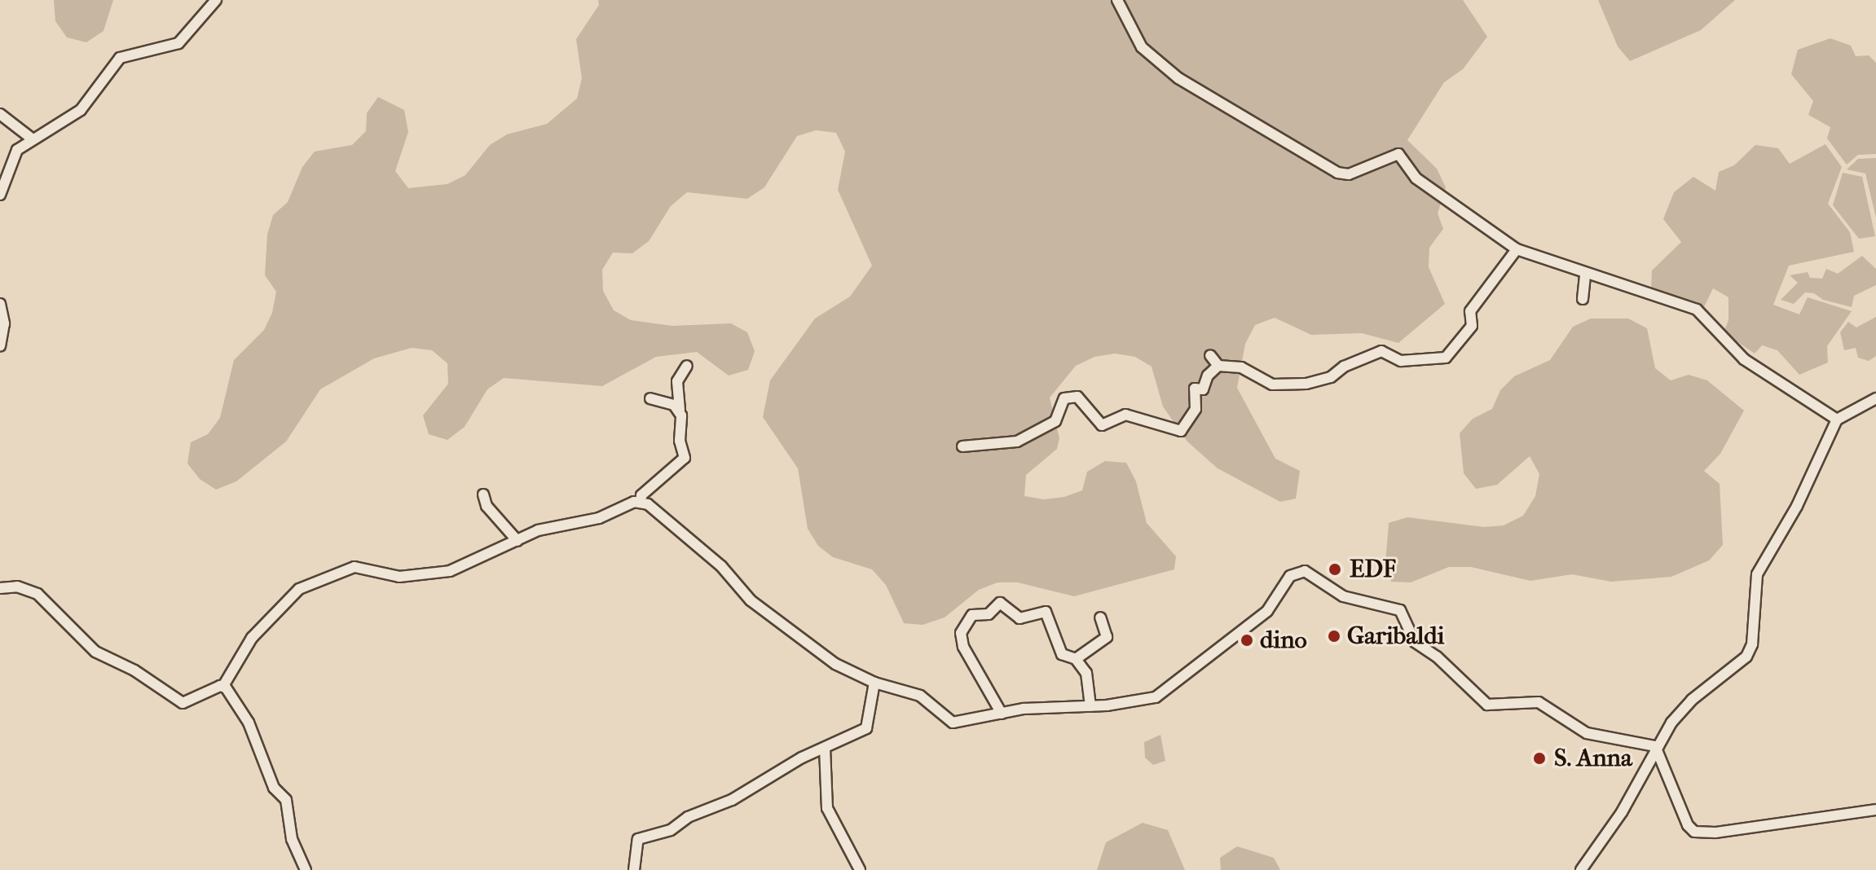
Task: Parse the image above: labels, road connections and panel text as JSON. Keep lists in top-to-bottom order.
{
  "places": [
    "EDF",
    "Garibaldi",
    "dino",
    "S. Anna"
  ]
}
